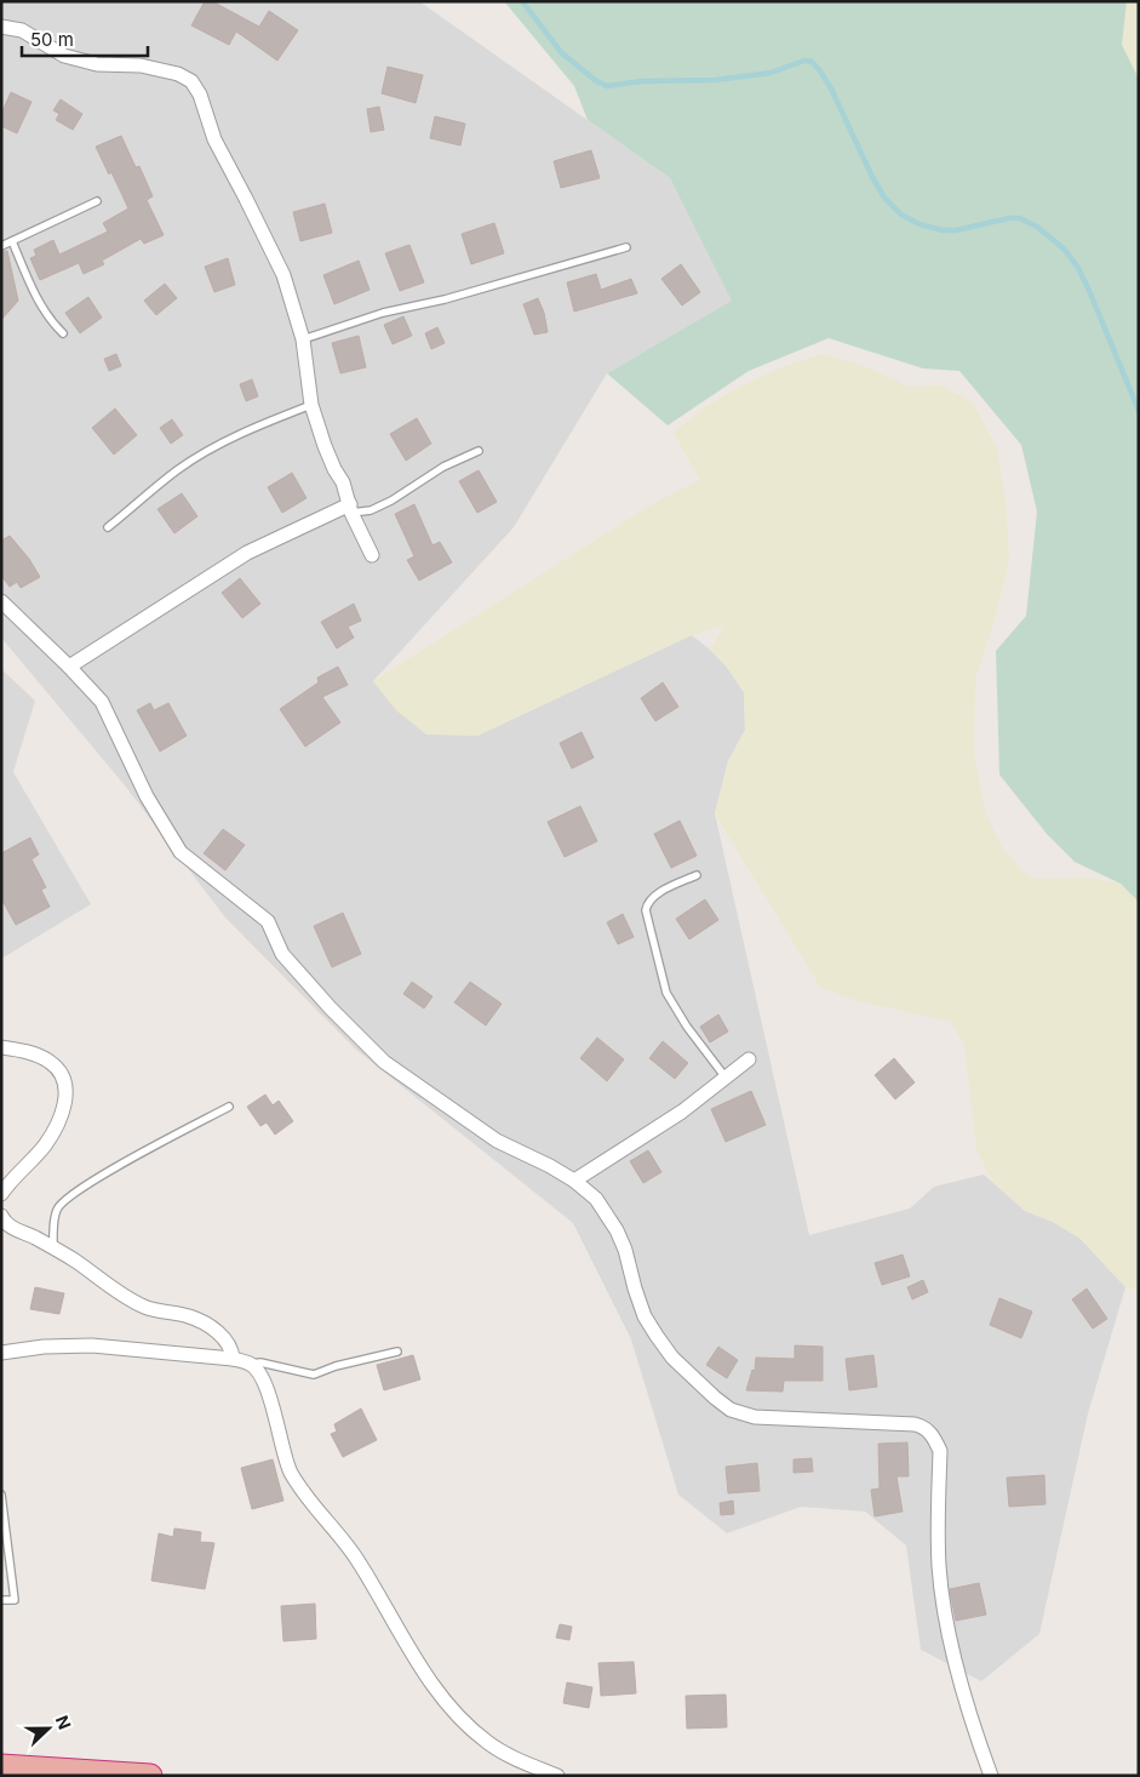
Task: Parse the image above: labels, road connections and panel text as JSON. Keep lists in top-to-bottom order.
{
  "scale_bar": "50 m",
  "north": "right"
}
